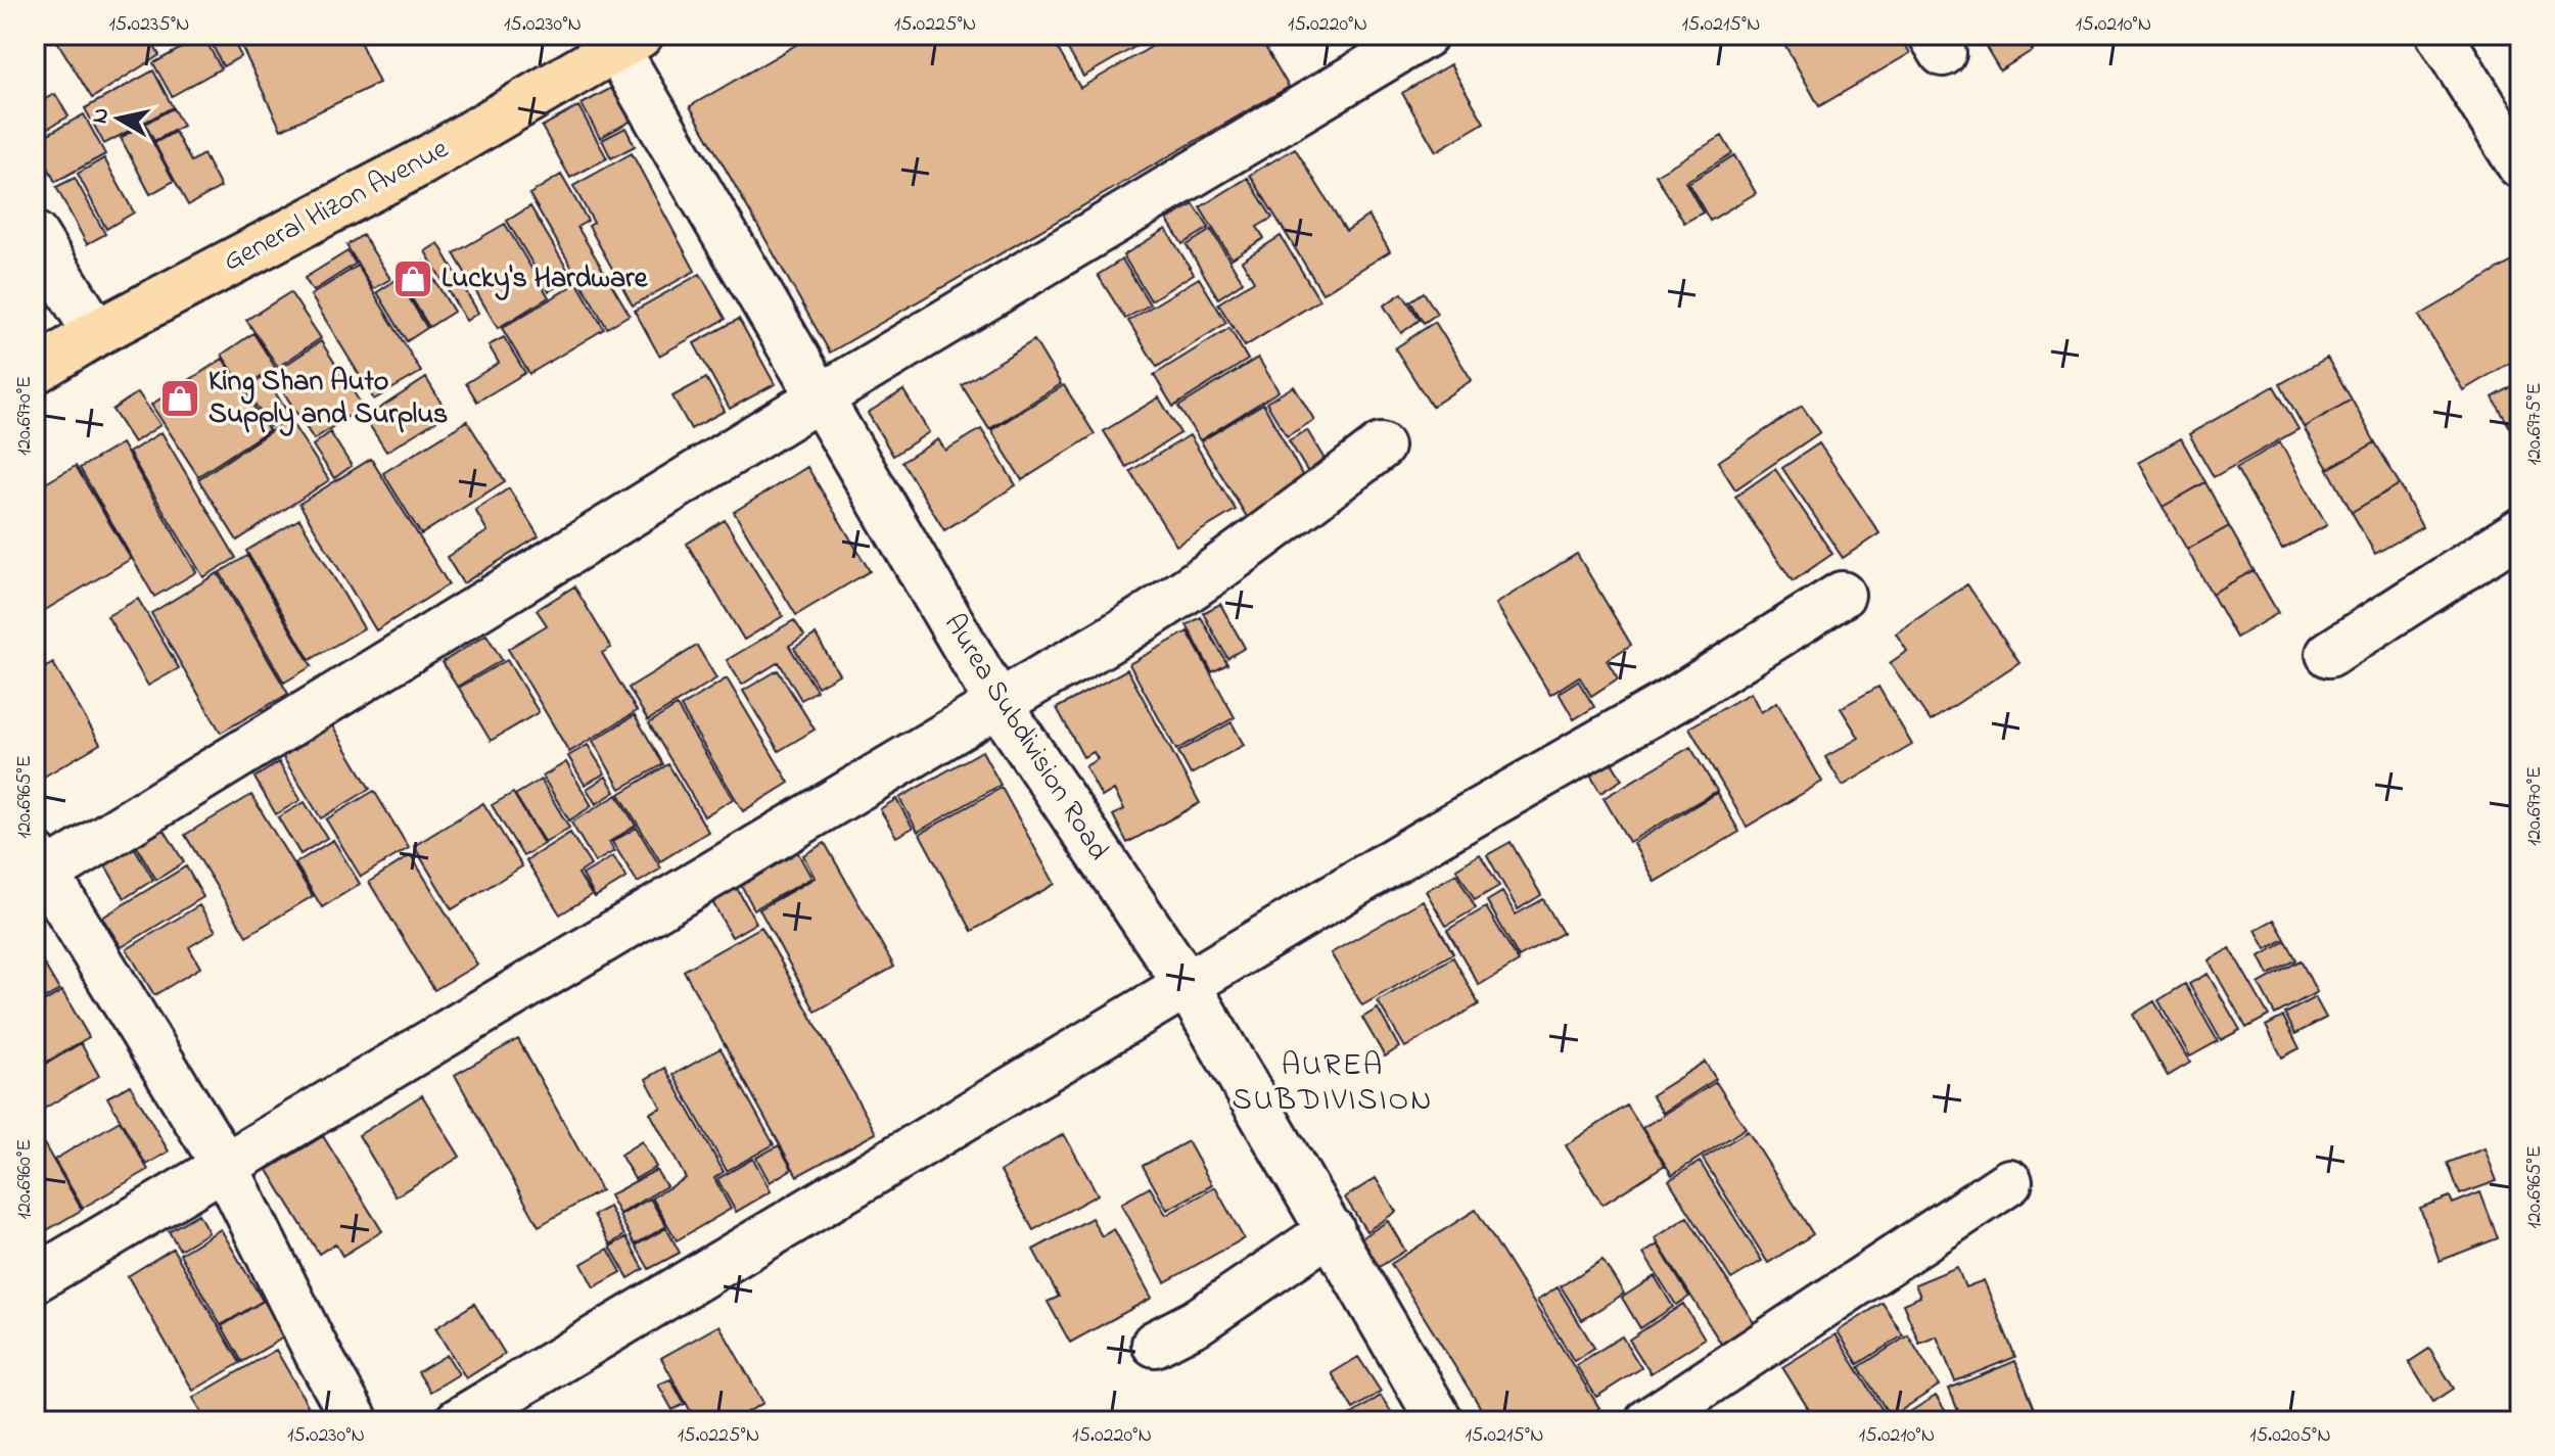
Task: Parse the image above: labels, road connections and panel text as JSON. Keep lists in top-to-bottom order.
{
  "streets": {
    "main road": ["General Hizon Avenue"],
    "street": ["Aurea Subdivision Road"]
  },
  "crossings": [
    ["General Hizon Avenue", "Aurea Subdivision Road"]
  ],
  "districts": ["AUREA SUBDIVISION"],
  "places": {
    "shop": ["Lucky's Hardware", "King Shan Auto Supply and Surplus"]
  },
  "north": "left",
  "coordinates": [
    "15.0235°N",
    "15.0230°N",
    "15.0225°N",
    "15.0220°N",
    "15.0215°N",
    "15.0210°N",
    "120.6970°E",
    "120.6975°E",
    "120.6965°E",
    "120.6960°E",
    "15.0205°N"
  ]
}
